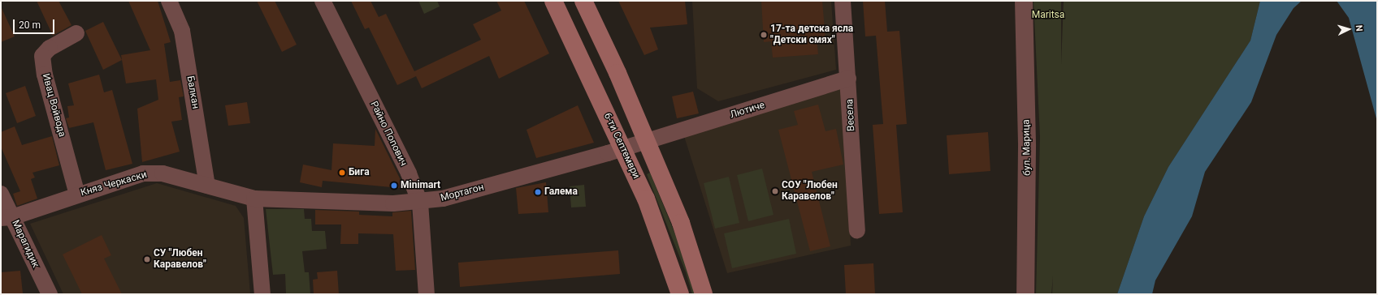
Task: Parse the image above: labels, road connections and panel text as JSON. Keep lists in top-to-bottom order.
{
  "streets": {
    "main road": ["6-ти Септември"],
    "street": [
      "Балкан",
      "Ивац Войвода",
      "Лютиче",
      "Весела",
      "Райно Попович",
      "бул. Марица",
      "Княз Черкаски",
      "Мортагон",
      "Марагидик"
    ]
  },
  "crossings": [
    ["Балкан", "Княз Черкаски"],
    ["Ивац Войвода", "Княз Черкаски"],
    ["Лютиче", "Весела"],
    ["Лютиче", "Мортагон"],
    ["Райно Попович", "Мортагон"],
    ["6-ти Септември", "Мортагон"],
    ["Княз Черкаски", "Мортагон"],
    ["Княз Черкаски", "Марагидик"]
  ],
  "parks": ["Maritsa"],
  "places": [
    "17-та детска ясла \"Детски смях\"",
    "Бига",
    "Minimart",
    "СОУ \"Любен Каравелов\"",
    "Галема",
    "СУ \"Любен Каравелов\""
  ],
  "scale_bar": "20 m",
  "north": "right"
}
